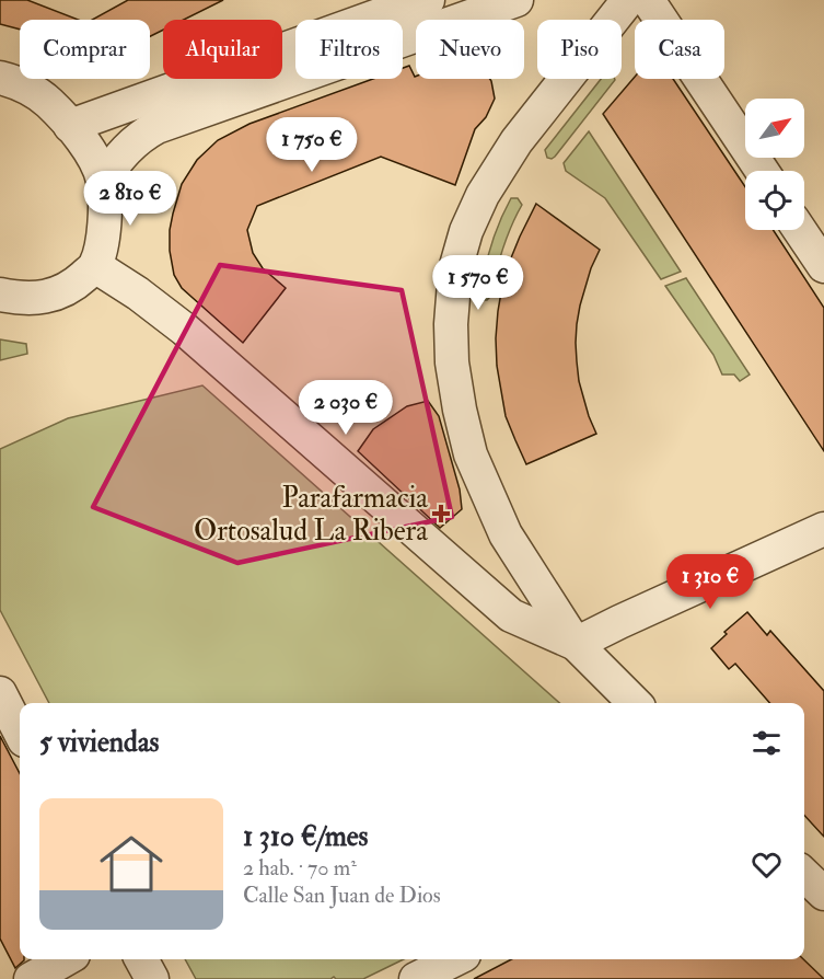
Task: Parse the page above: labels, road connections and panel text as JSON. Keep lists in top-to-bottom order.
{
  "places": {
    "health": ["Parafarmacia Ortosalud La Ribera"]
  },
  "north": "top right",
  "page": {
    "chip": [
      "Comprar",
      "Alquilar",
      "Filtros",
      "Nuevo",
      "Piso",
      "Casa"
    ],
    "price": [
      "1 750 €",
      "2 810 €",
      "1 570 €",
      "2 030 €",
      "1 310 €"
    ],
    "heading": "5 viviendas",
    "list": [
      {
        "name": "1 310 €/mes",
        "note": "2 hab. · 70 m² · Calle San Juan de Dios"
      }
    ]
  }
}
